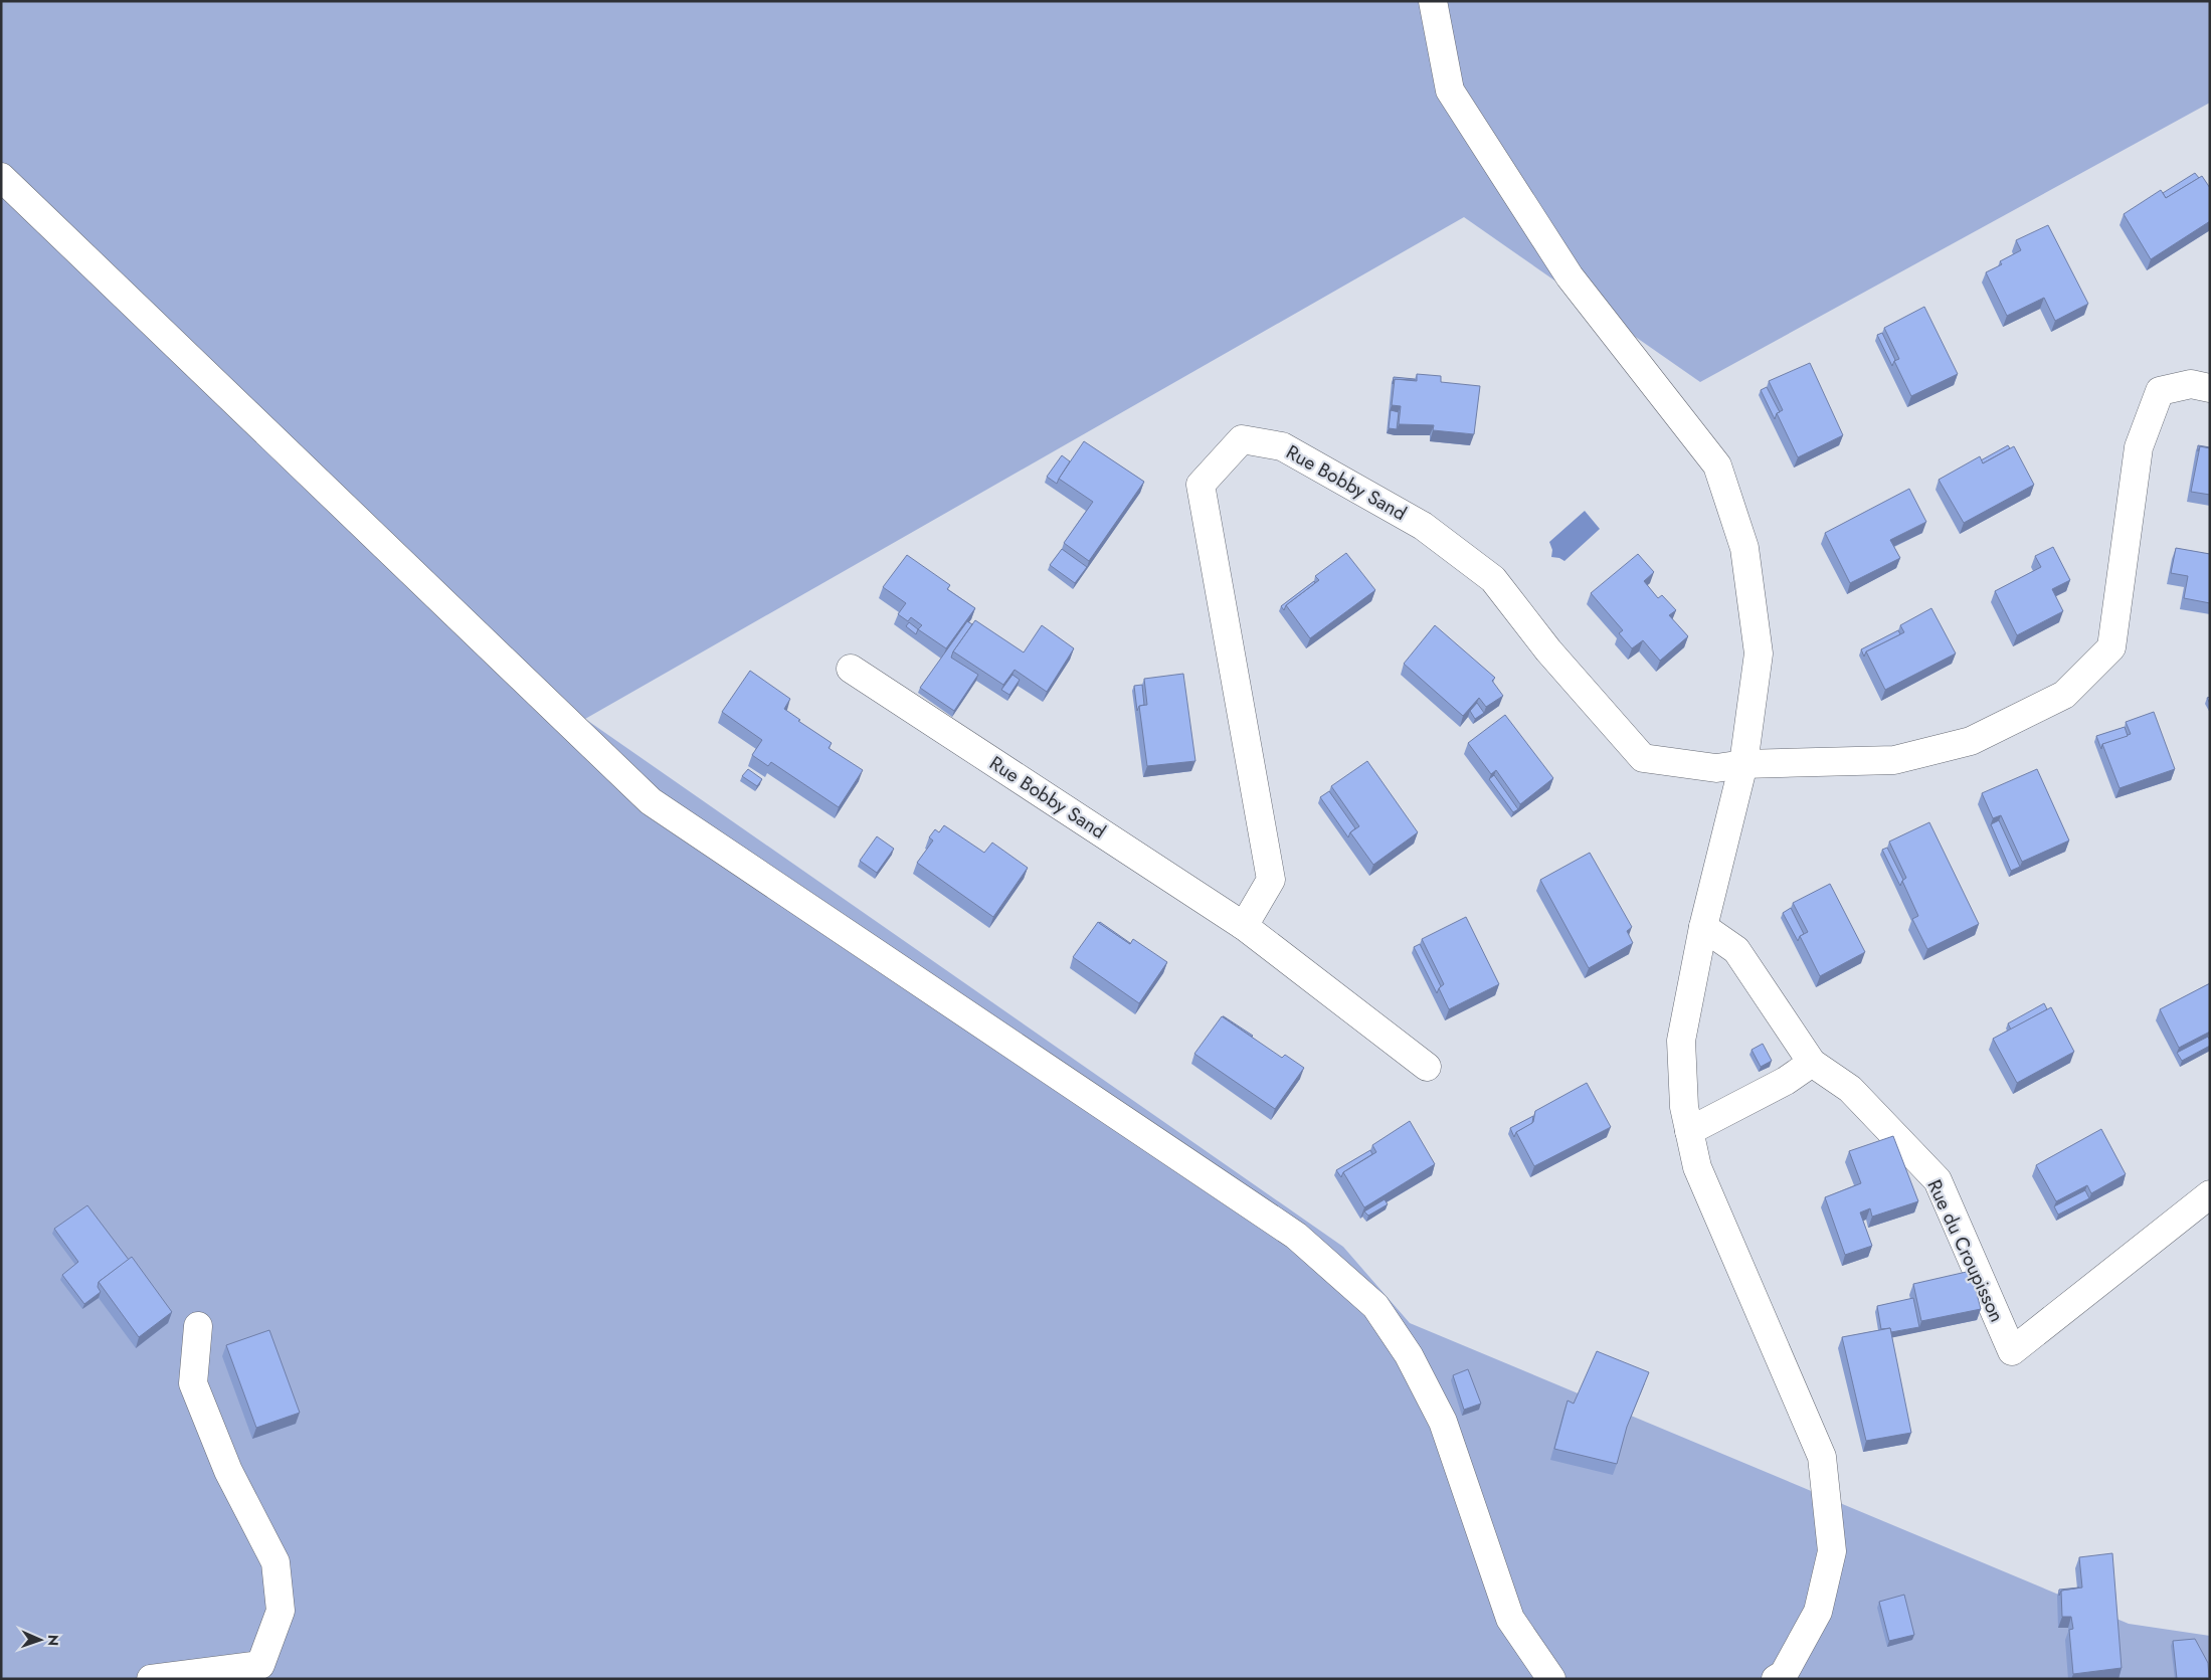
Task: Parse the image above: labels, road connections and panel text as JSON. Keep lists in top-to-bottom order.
{
  "streets": {
    "street": ["Rue Bobby Sand", "Rue du Croupisson"]
  },
  "north": "right"
}
